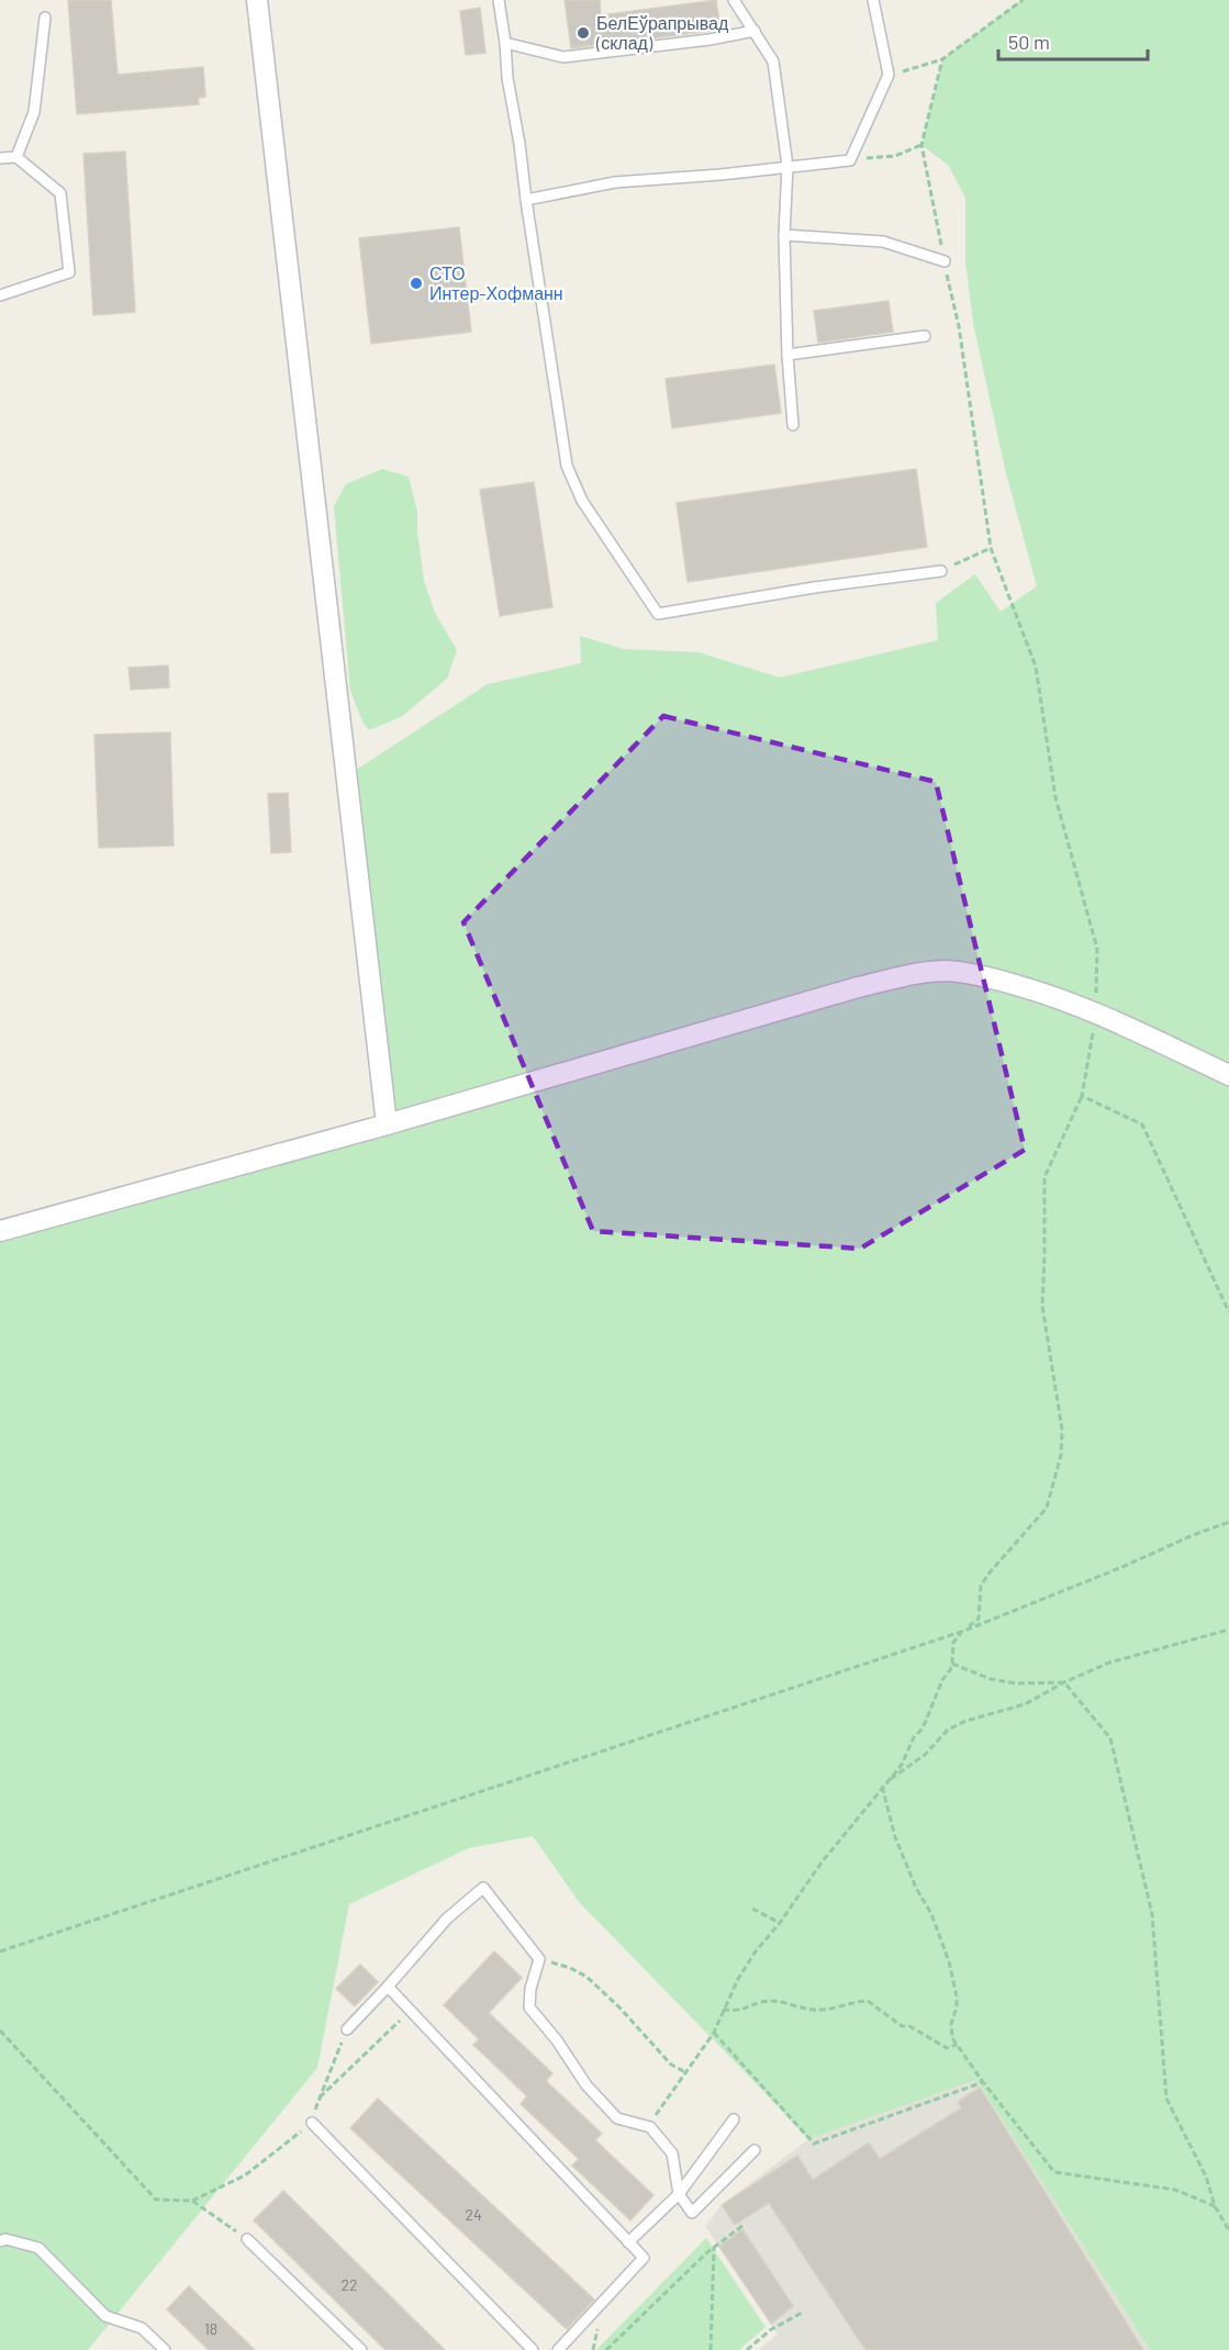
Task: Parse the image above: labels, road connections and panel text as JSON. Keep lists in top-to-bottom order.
{
  "places": ["БелЕўрапрывад (склад)", "СТО Интер-Хофманн"],
  "house_numbers": ["24", "22", "18"],
  "scale_bar": "50 m"
}
